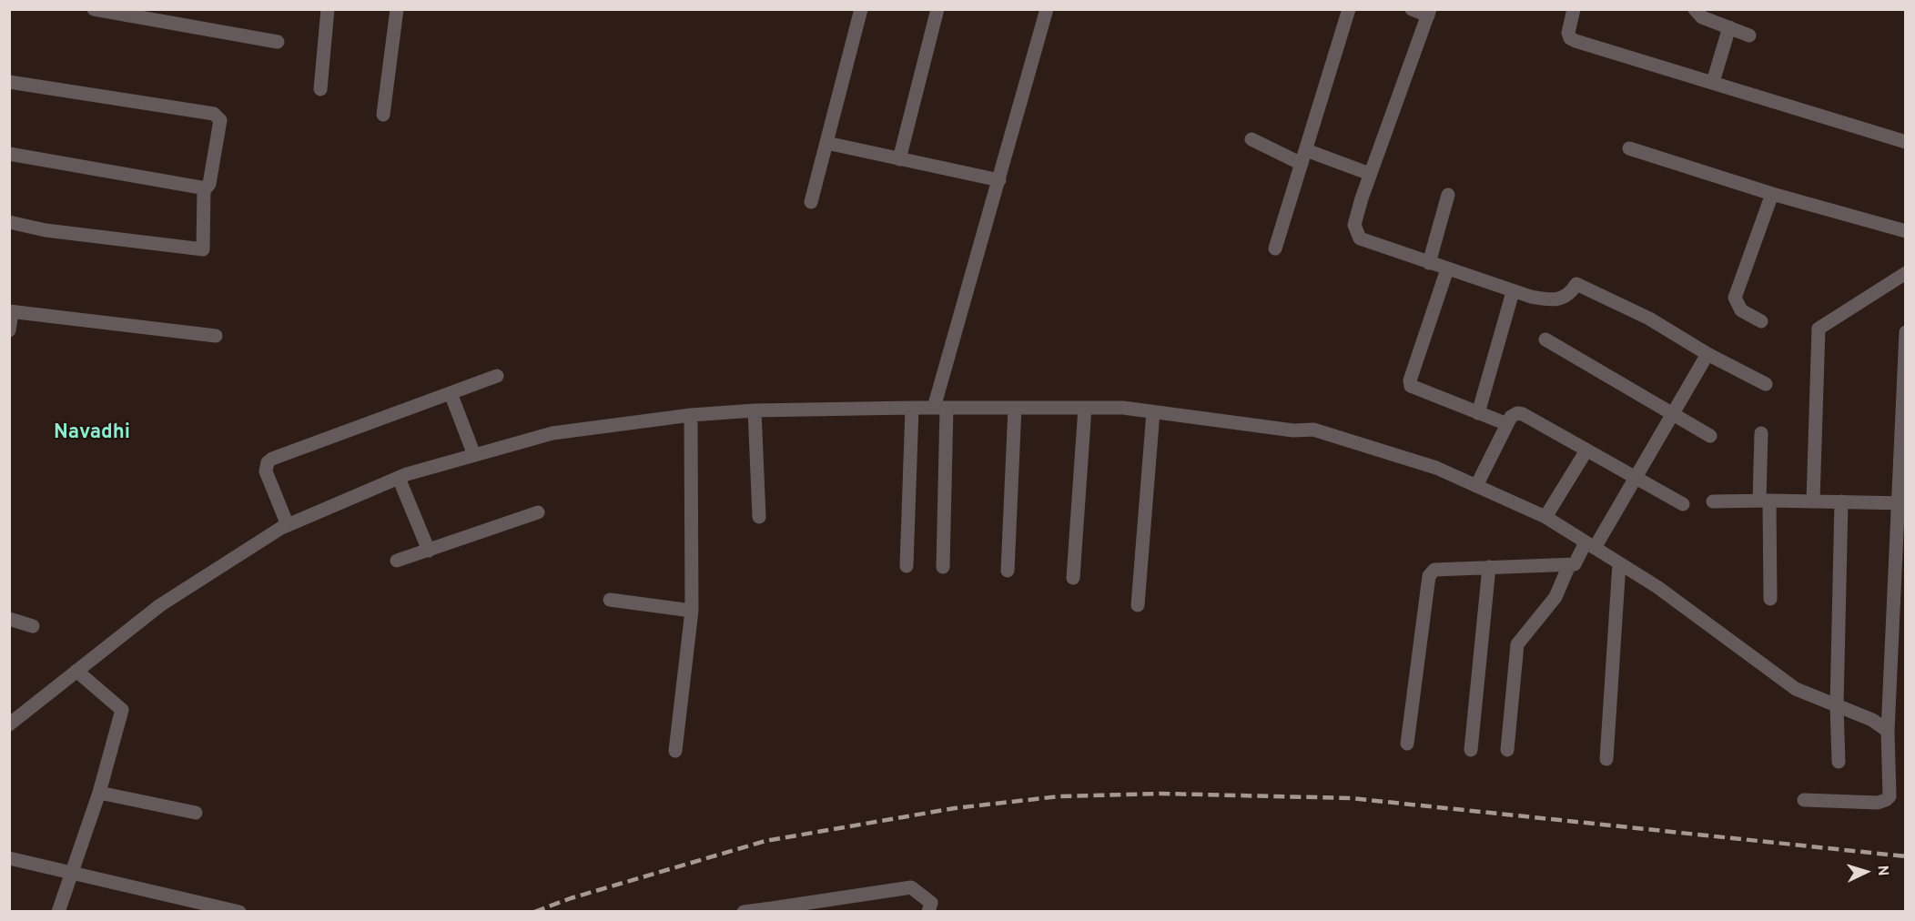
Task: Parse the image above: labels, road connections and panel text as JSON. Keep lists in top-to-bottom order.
{
  "districts": ["Navadhi"],
  "north": "right"
}
